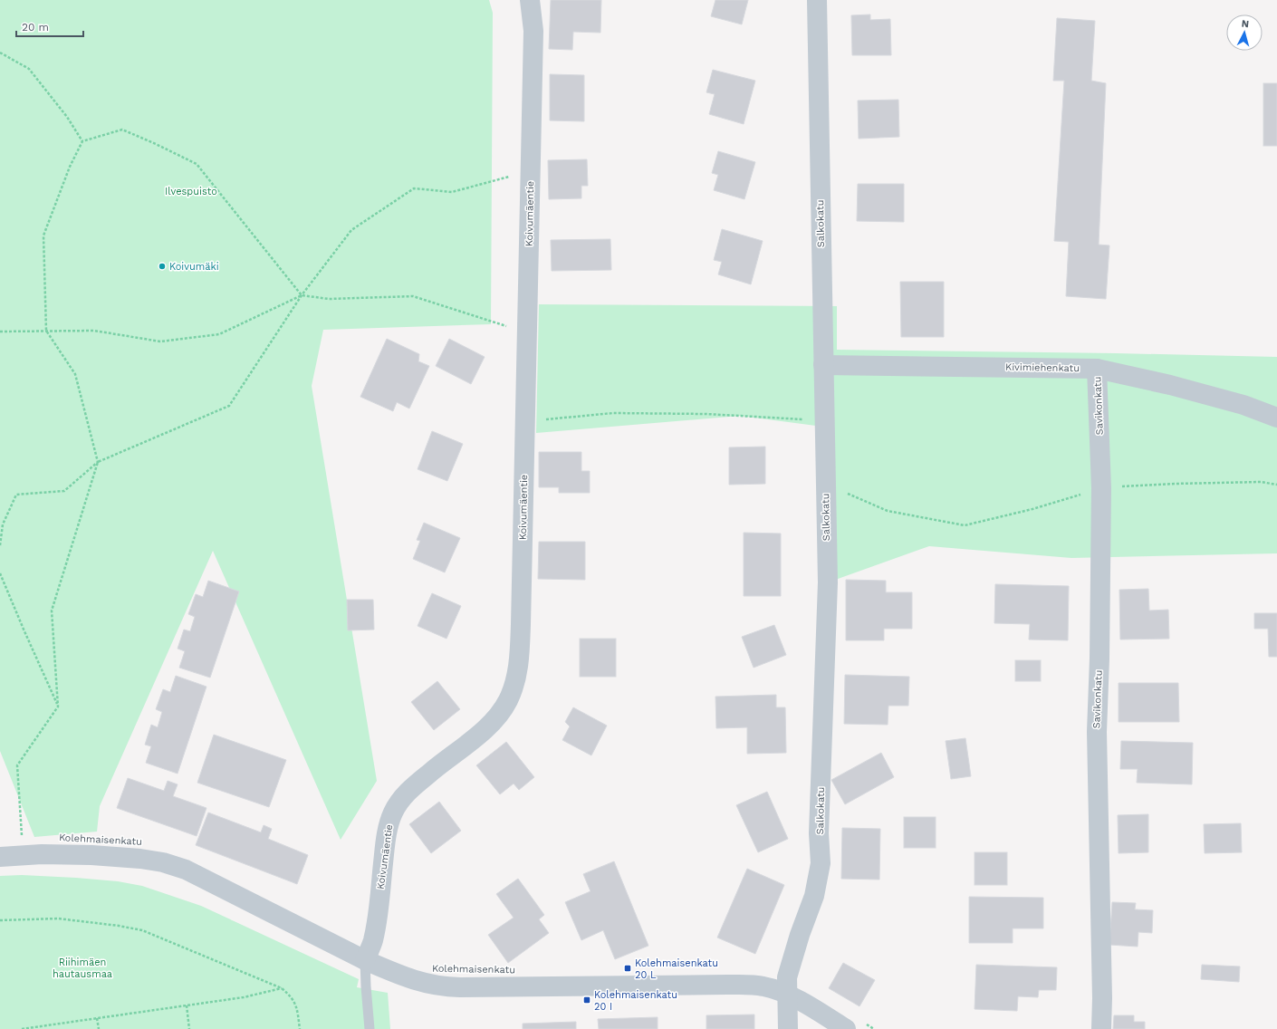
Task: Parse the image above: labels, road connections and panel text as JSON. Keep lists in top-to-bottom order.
{
  "streets": {
    "street": [
      "Koivumäentie",
      "Salkokatu",
      "Kivimiehenkatu",
      "Savikonkatu",
      "Kolehmaisenkatu"
    ]
  },
  "crossings": [
    ["Koivumäentie", "Kolehmaisenkatu"],
    ["Salkokatu", "Kivimiehenkatu"],
    ["Salkokatu", "Kolehmaisenkatu"],
    ["Kivimiehenkatu", "Savikonkatu"]
  ],
  "parks": ["Ilvespuisto", "Riihimäen hautausmaa"],
  "places": {
    "other": ["Koivumäki"],
    "transit": ["Kolehmaisenkatu 20 L", "Kolehmaisenkatu 20 I"]
  },
  "scale_bar": "20 m",
  "north": "top"
}
